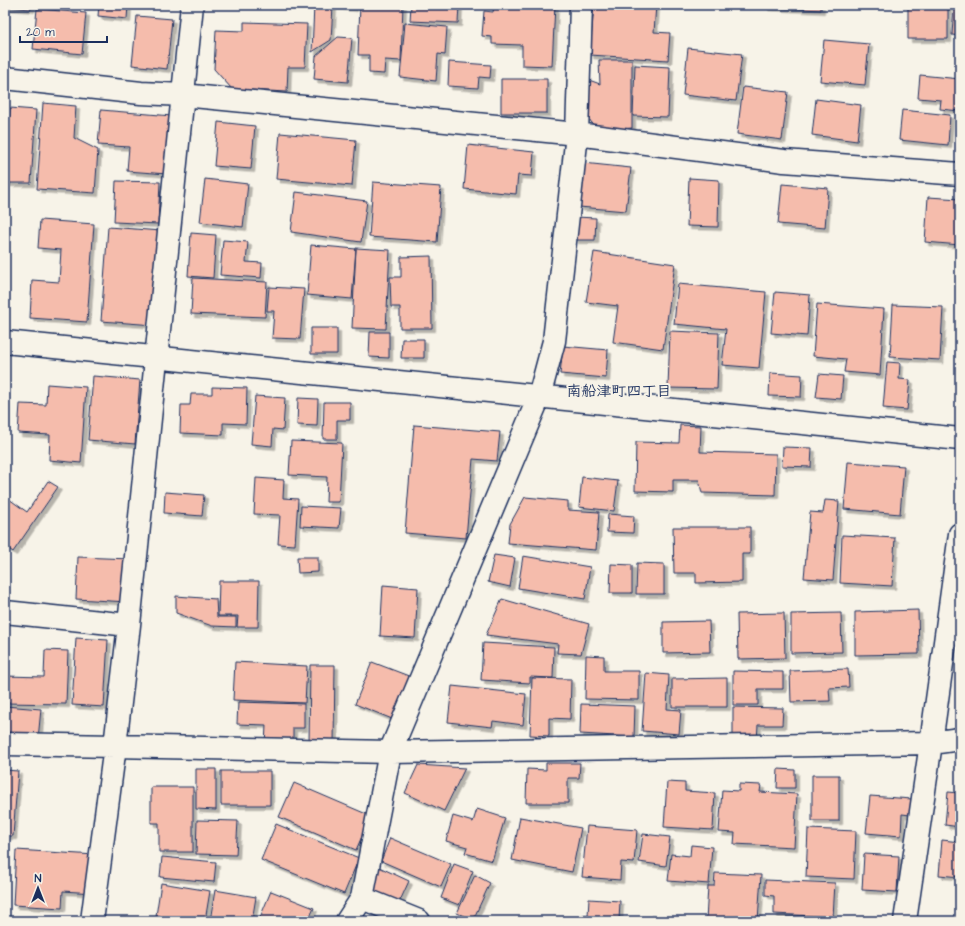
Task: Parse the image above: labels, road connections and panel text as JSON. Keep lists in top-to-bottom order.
{
  "districts": ["南船津町四丁目"],
  "scale_bar": "20 m",
  "north": "top"
}
